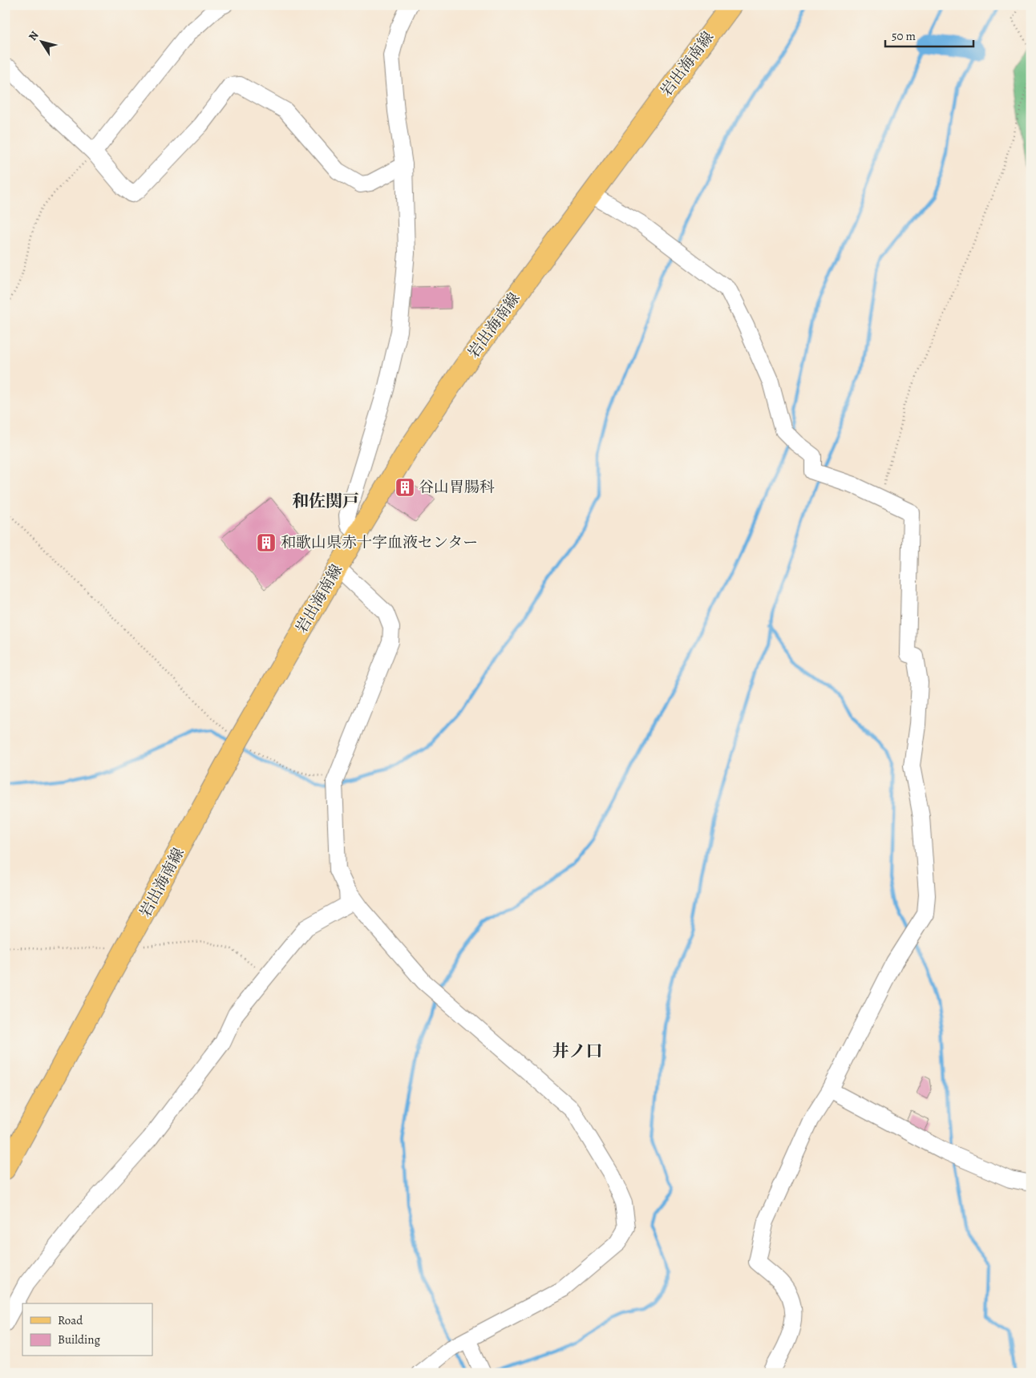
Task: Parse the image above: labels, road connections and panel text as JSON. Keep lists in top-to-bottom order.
{
  "streets": {
    "main road": ["岩出海南線"]
  },
  "districts": ["和佐関戸", "井ノ口"],
  "places": {
    "building": ["谷山胃腸科", "和歌山県赤十字血液センター"]
  },
  "legend": ["Road", "Building"],
  "scale_bar": "50 m",
  "north": "top left"
}
